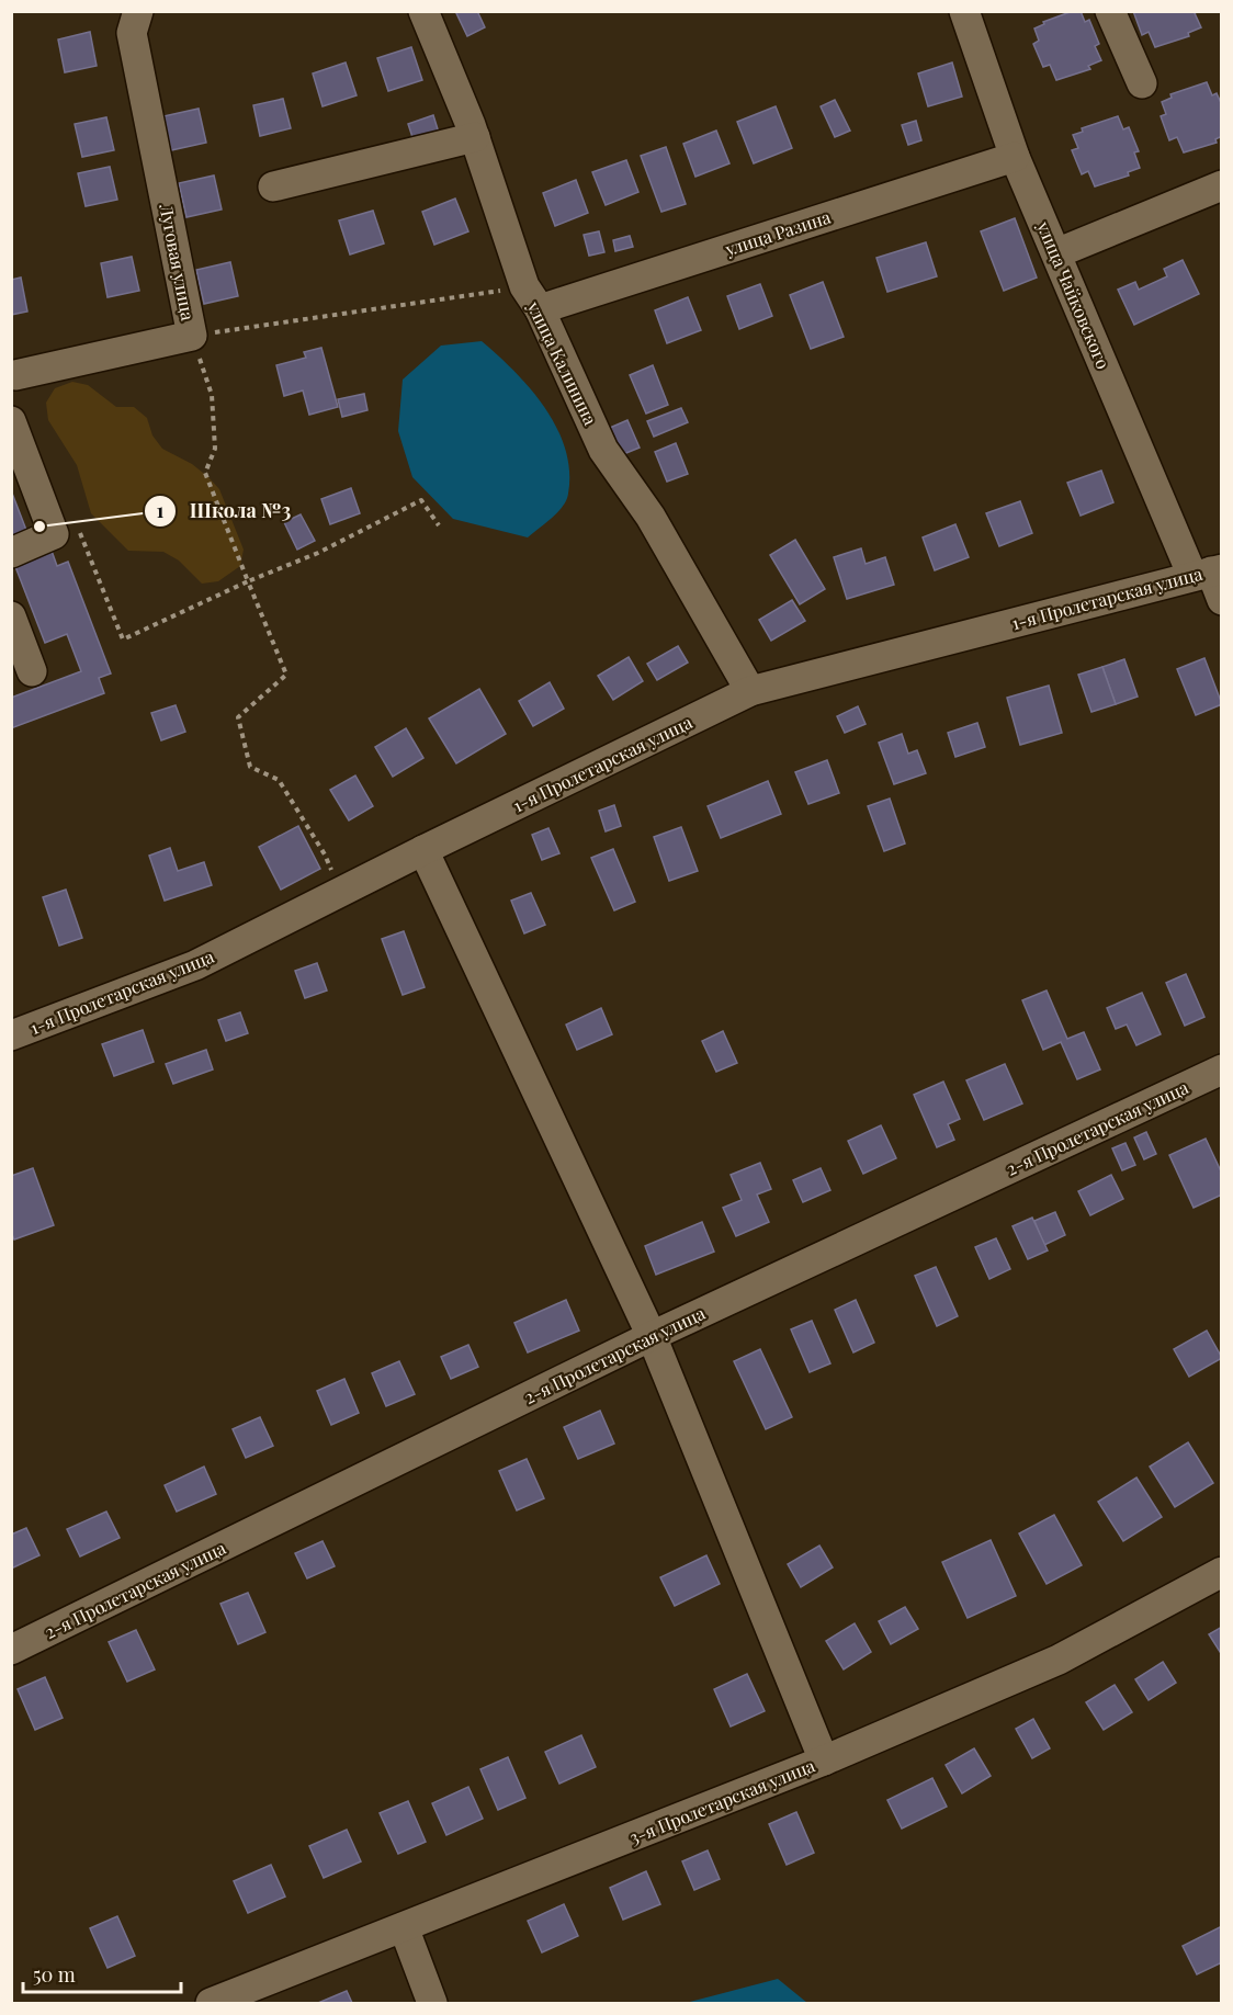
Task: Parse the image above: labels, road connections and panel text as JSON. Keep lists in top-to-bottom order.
{
  "streets": {
    "street": [
      "улица Разина",
      "Луговая улица",
      "улица Чайковского",
      "улица Калинина",
      "1-я Пролетарская улица",
      "2-я Пролетарская улица",
      "3-я Пролетарская улица"
    ]
  },
  "crossings": [
    ["улица Разина", "улица Чайковского"],
    ["улица Разина", "улица Калинина"],
    ["улица Чайковского", "1-я Пролетарская улица"],
    ["улица Калинина", "1-я Пролетарская улица"]
  ],
  "places": ["Школа №3"],
  "scale_bar": "50 m"
}
